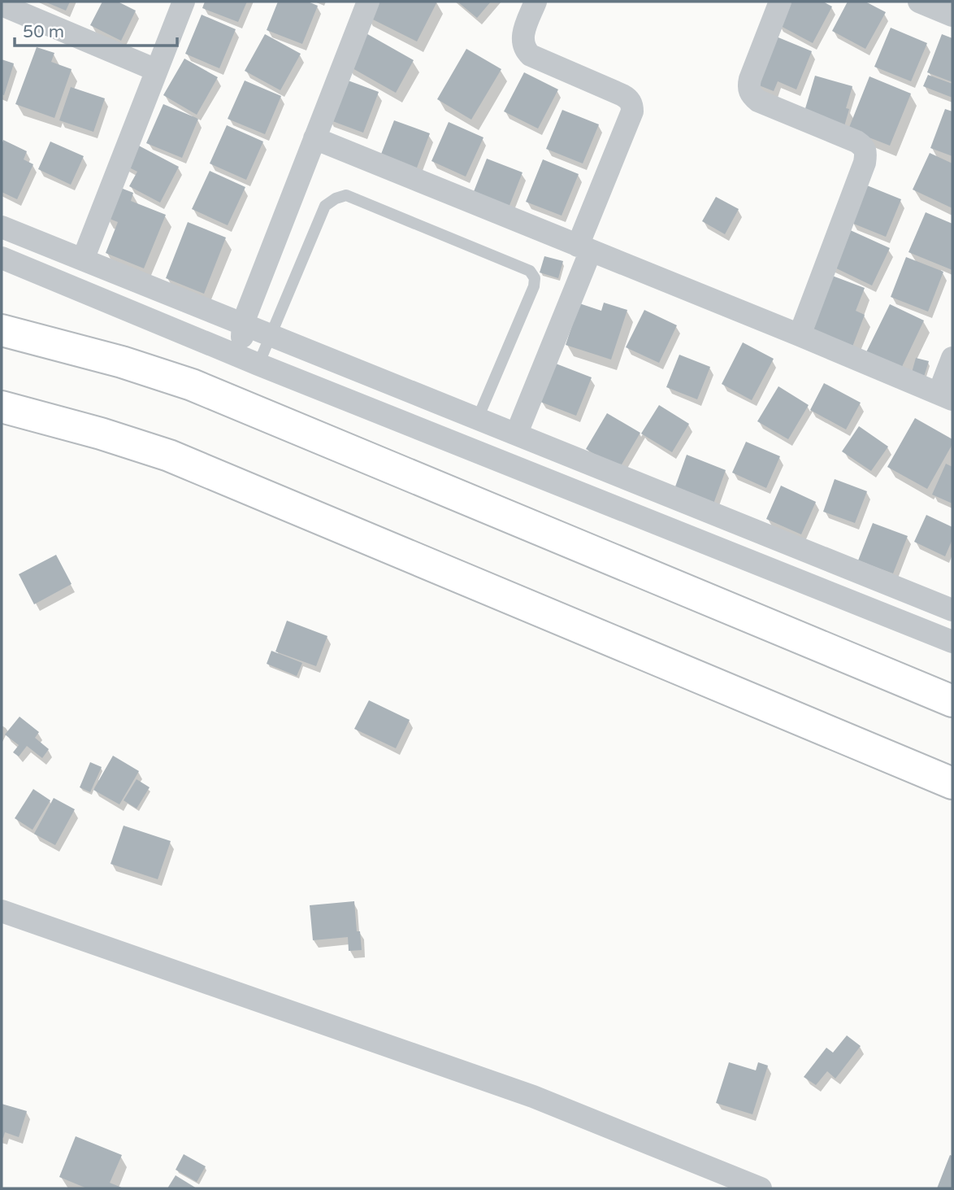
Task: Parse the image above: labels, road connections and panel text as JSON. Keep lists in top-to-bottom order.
{
  "scale_bar": "50 m"
}
